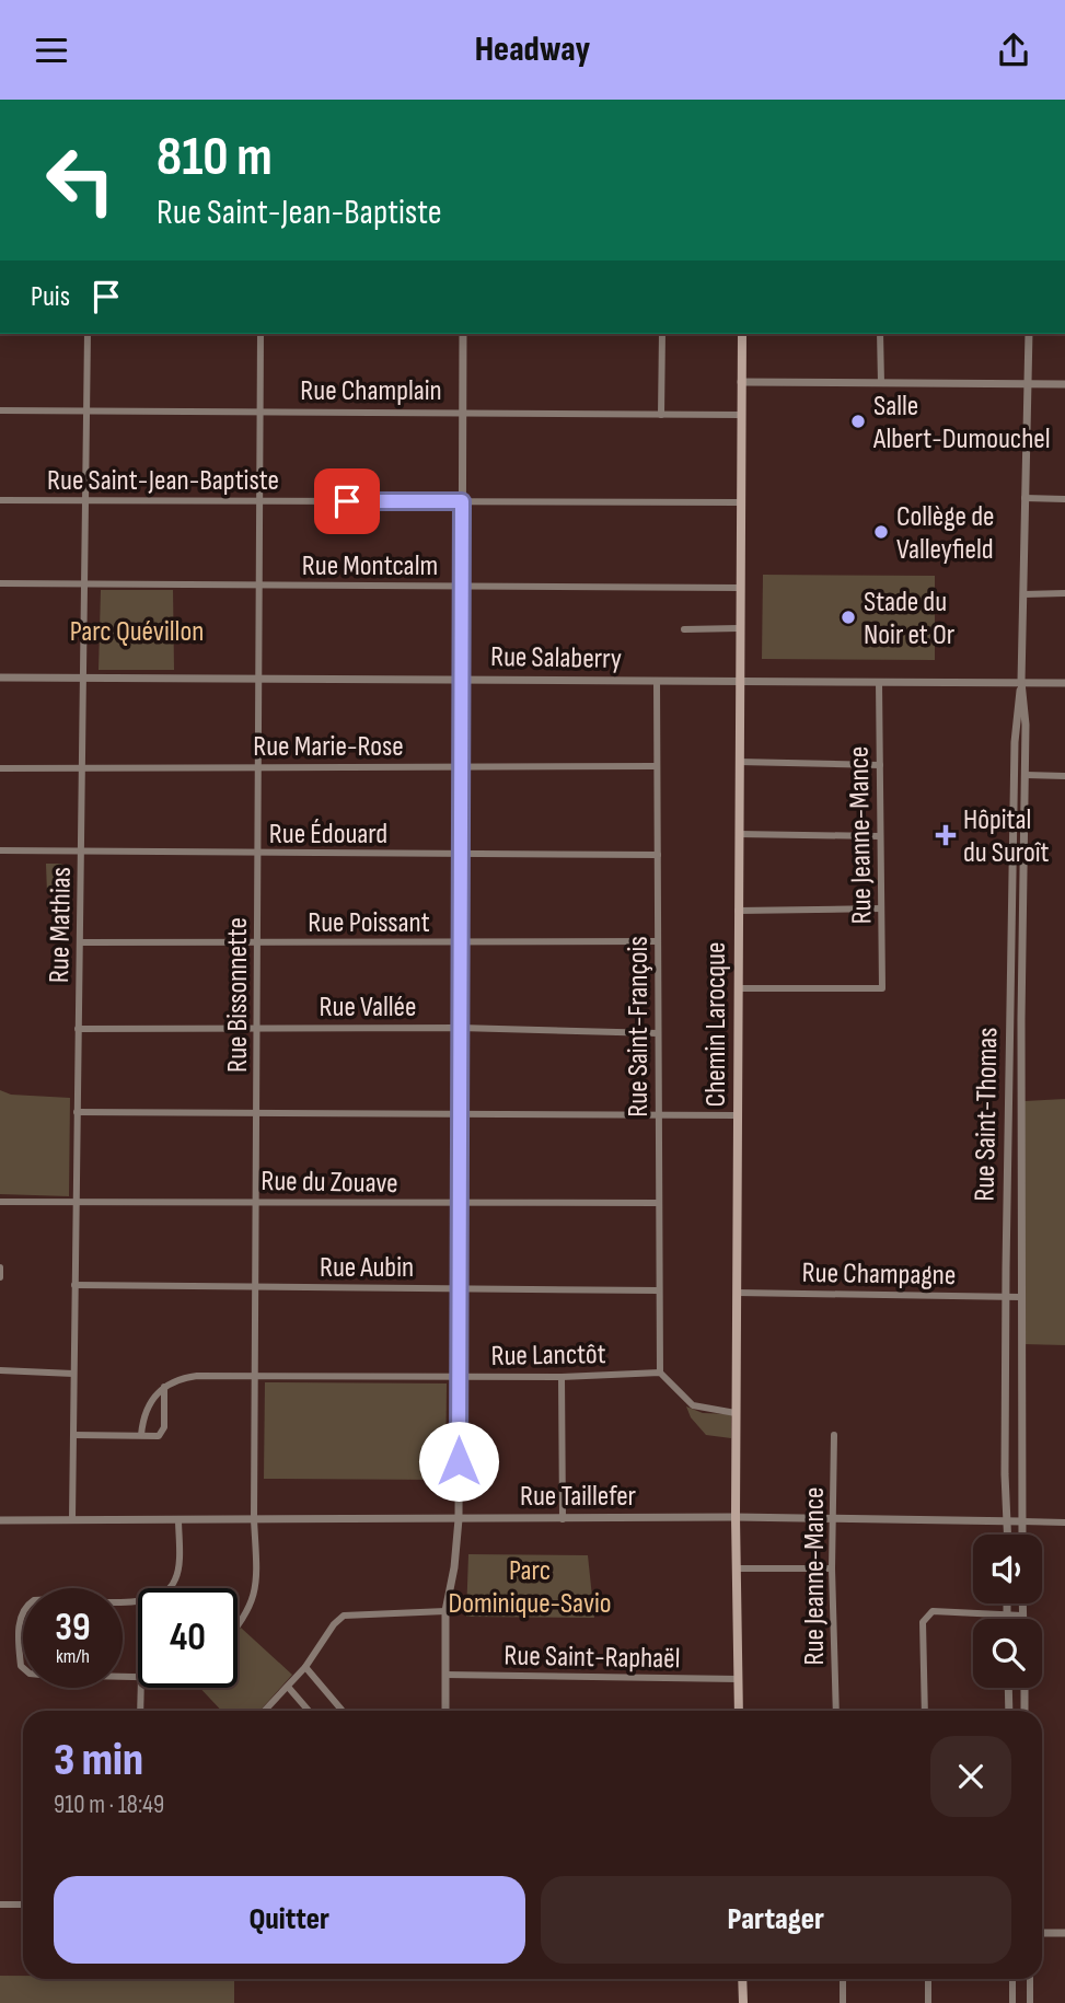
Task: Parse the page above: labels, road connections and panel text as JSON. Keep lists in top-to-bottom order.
{
  "streets": {
    "main road": ["Chemin Larocque"],
    "street": [
      "Rue Champlain",
      "Rue Saint-Jean-Baptiste",
      "Rue Montcalm",
      "Rue Salaberry",
      "Rue Marie-Rose",
      "Rue Édouard",
      "Rue Jeanne-Mance",
      "Rue Poissant",
      "Rue Mathias",
      "Rue Bissonnette",
      "Rue Vallée",
      "Rue Saint-François",
      "Rue Saint-Thomas",
      "Rue du Zouave",
      "Rue Aubin",
      "Rue Champagne",
      "Rue Lanctôt",
      "Rue Taillefer",
      "Rue Saint-Raphaël"
    ]
  },
  "crossings": [
    ["Rue Champlain", "Rue Mathias"],
    ["Rue Champlain", "Rue Bissonnette"],
    ["Rue Champlain", "Chemin Larocque"],
    ["Rue Saint-Jean-Baptiste", "Rue Mathias"],
    ["Rue Saint-Jean-Baptiste", "Rue Bissonnette"],
    ["Rue Saint-Jean-Baptiste", "Chemin Larocque"],
    ["Rue Montcalm", "Rue Mathias"],
    ["Rue Montcalm", "Rue Bissonnette"],
    ["Rue Montcalm", "Chemin Larocque"],
    ["Rue Salaberry", "Rue Jeanne-Mance"],
    ["Rue Salaberry", "Rue Mathias"],
    ["Rue Salaberry", "Rue Bissonnette"],
    ["Rue Salaberry", "Chemin Larocque"],
    ["Rue Salaberry", "Rue Saint-François"],
    ["Rue Salaberry", "Rue Saint-Thomas"],
    ["Rue Marie-Rose", "Rue Mathias"],
    ["Rue Marie-Rose", "Rue Bissonnette"],
    ["Rue Marie-Rose", "Rue Saint-François"],
    ["Rue Édouard", "Rue Mathias"],
    ["Rue Édouard", "Rue Bissonnette"],
    ["Rue Édouard", "Rue Saint-François"],
    ["Rue Jeanne-Mance", "Chemin Larocque"],
    ["Rue Jeanne-Mance", "Rue Taillefer"],
    ["Rue Poissant", "Rue Mathias"],
    ["Rue Poissant", "Rue Bissonnette"],
    ["Rue Poissant", "Rue Saint-François"],
    ["Rue Mathias", "Rue Vallée"],
    ["Rue Mathias", "Rue du Zouave"],
    ["Rue Mathias", "Rue Aubin"],
    ["Rue Mathias", "Rue Taillefer"],
    ["Rue Bissonnette", "Rue Vallée"],
    ["Rue Bissonnette", "Rue du Zouave"],
    ["Rue Bissonnette", "Rue Aubin"],
    ["Rue Bissonnette", "Rue Lanctôt"],
    ["Rue Bissonnette", "Rue Taillefer"],
    ["Rue Vallée", "Rue Saint-François"],
    ["Chemin Larocque", "Rue Champagne"],
    ["Chemin Larocque", "Rue Taillefer"],
    ["Chemin Larocque", "Rue Saint-Raphaël"],
    ["Rue Saint-François", "Rue du Zouave"],
    ["Rue Saint-François", "Rue Aubin"],
    ["Rue Saint-François", "Rue Lanctôt"],
    ["Rue Saint-Thomas", "Rue Champagne"],
    ["Rue Saint-Thomas", "Rue Taillefer"]
  ],
  "parks": ["Parc Quévillon", "Parc Dominique-Savio"],
  "places": {
    "other": ["Salle Albert-Dumouchel", "Collège de Valleyfield", "Stade du Noir et Or"],
    "health": ["Hôpital du Suroît"]
  },
  "page": {
    "header": "Headway",
    "turn": ["810 m", "Rue Saint-Jean-Baptiste"],
    "then": "Puis",
    "speed": "39 km/h",
    "limit": "40",
    "heading": ["3 min", "910 m · 18:49"],
    "buttons": ["Quitter", "Partager"]
  }
}
